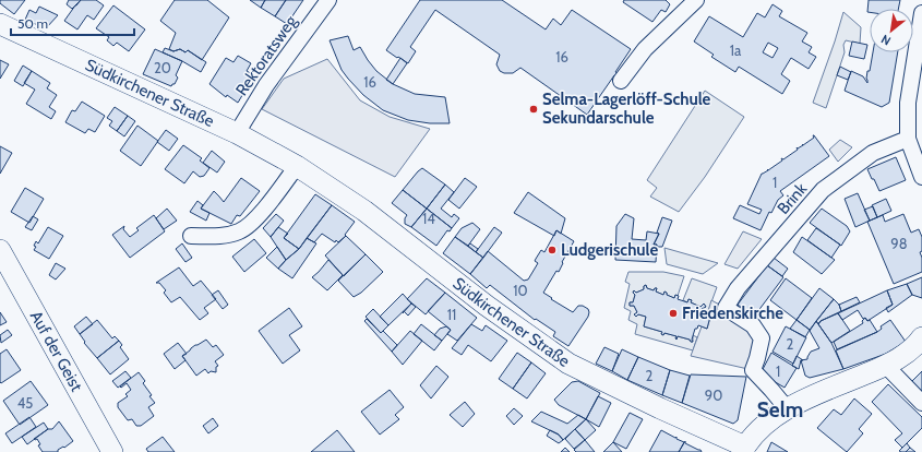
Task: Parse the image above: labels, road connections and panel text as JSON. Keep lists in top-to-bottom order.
{
  "streets": {
    "street": [
      "Rektoratsweg",
      "Südkirchener Straße",
      "Brink",
      "Auf der Geist"
    ]
  },
  "crossings": [
    ["Rektoratsweg", "Südkirchener Straße"]
  ],
  "districts": ["Selm"],
  "places": ["Selma-Lagerlöff-Schule Sekundarschule", "Ludgerischule", "Friedenskirche"],
  "house_numbers": [
    "1a",
    "16",
    "20",
    "16",
    "1",
    "14",
    "98",
    "10",
    "11",
    "2",
    "1",
    "2",
    "90",
    "45"
  ],
  "scale_bar": "50 m",
  "north": "bottom left"
}
